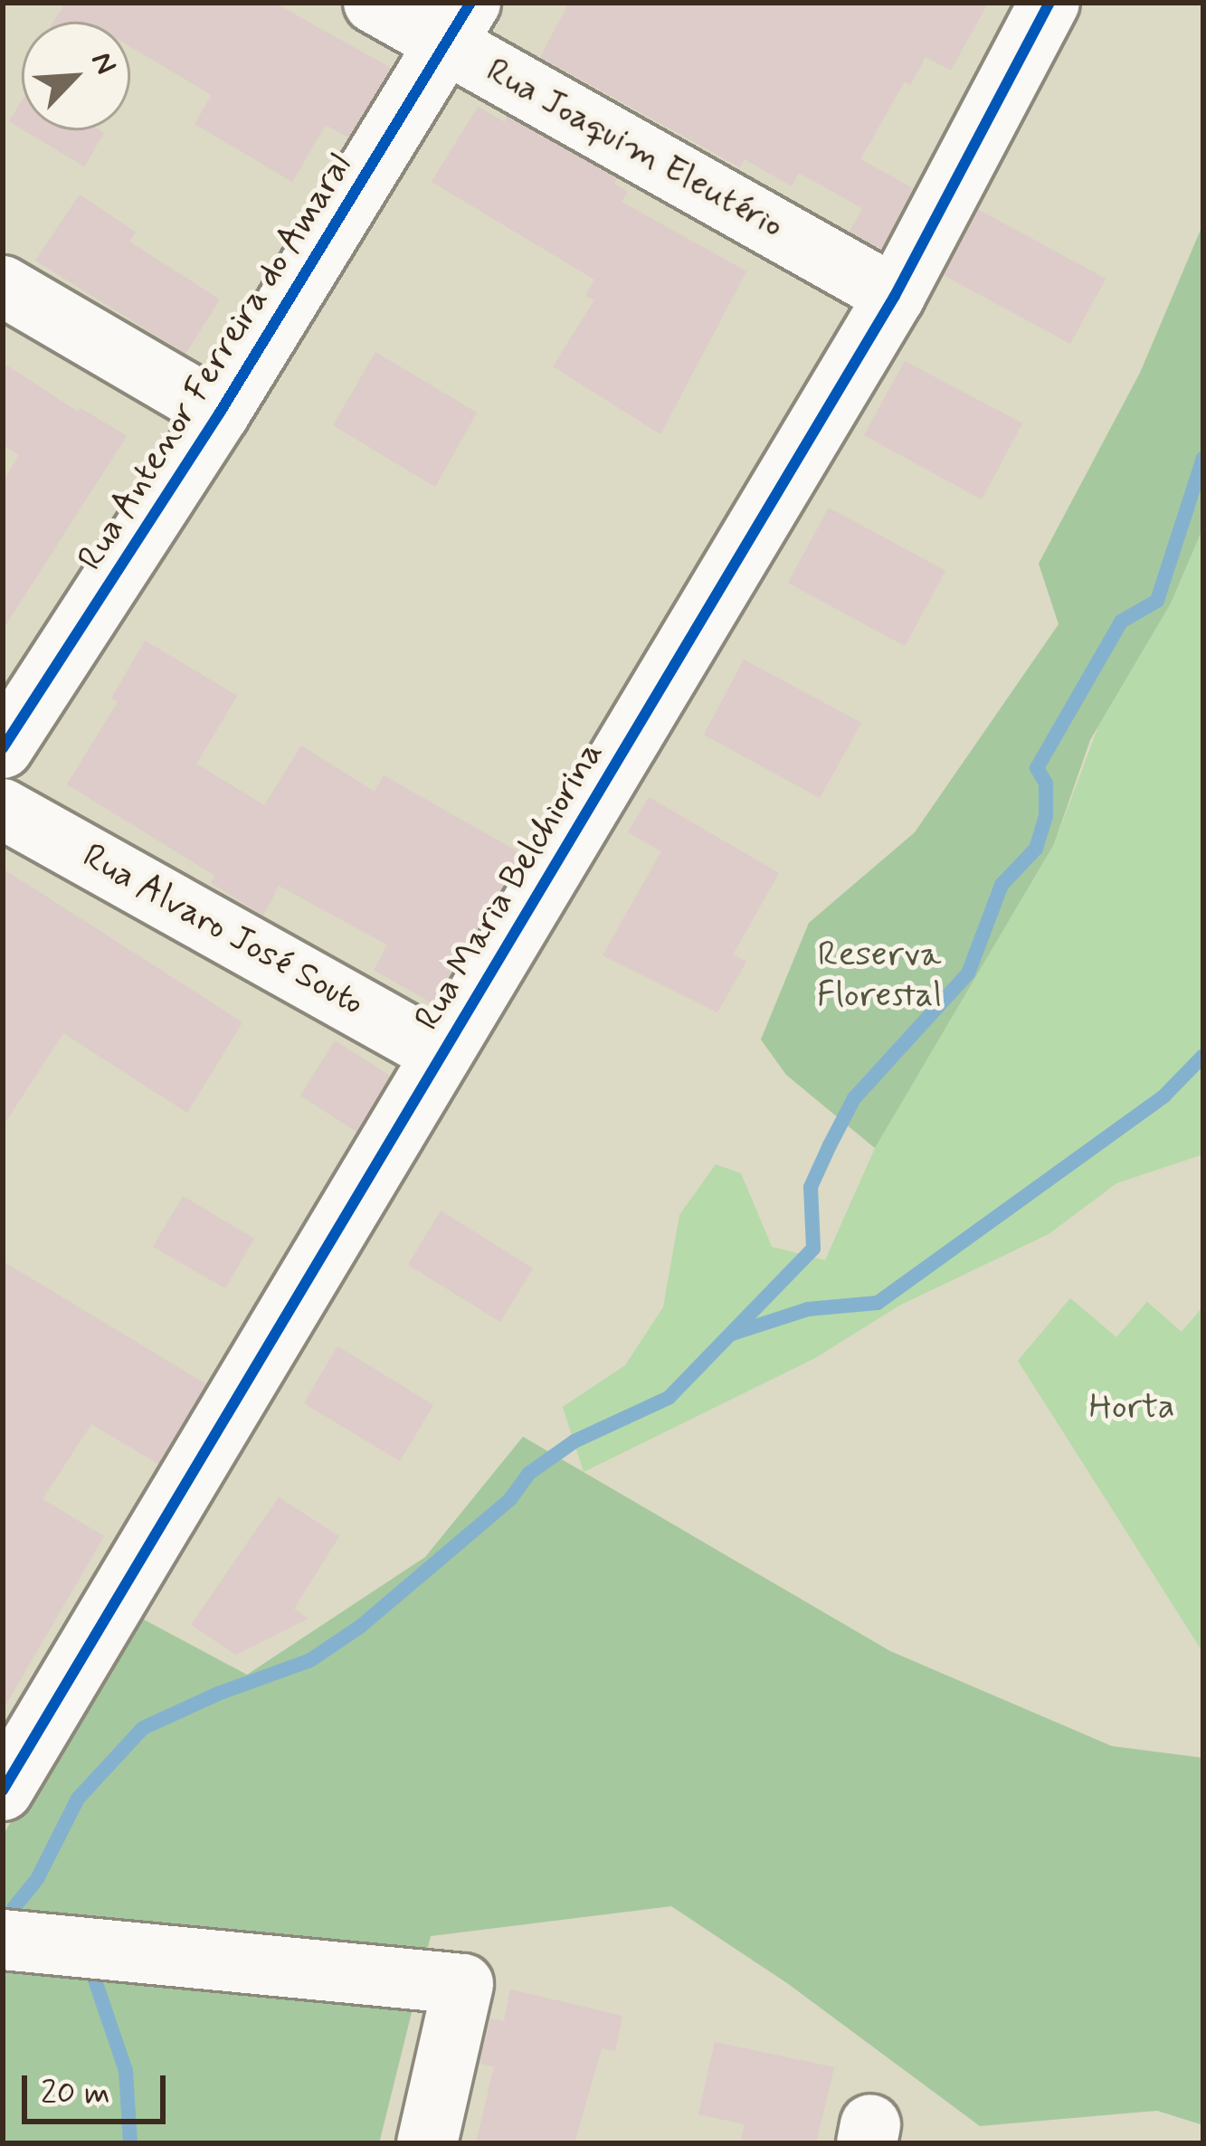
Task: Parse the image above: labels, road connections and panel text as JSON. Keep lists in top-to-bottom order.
{
  "streets": {
    "street": [
      "Rua Joaquim Eleutério",
      "Rua Antenor Ferreira do Amaral",
      "Rua Maria Belchiorina",
      "Rua Alvaro José Souto"
    ]
  },
  "crossings": [
    ["Rua Joaquim Eleutério", "Rua Antenor Ferreira do Amaral"],
    ["Rua Joaquim Eleutério", "Rua Maria Belchiorina"],
    ["Rua Maria Belchiorina", "Rua Alvaro José Souto"]
  ],
  "parks": ["Reserva Florestal", "Horta"],
  "scale_bar": "20 m",
  "north": "top right"
}
